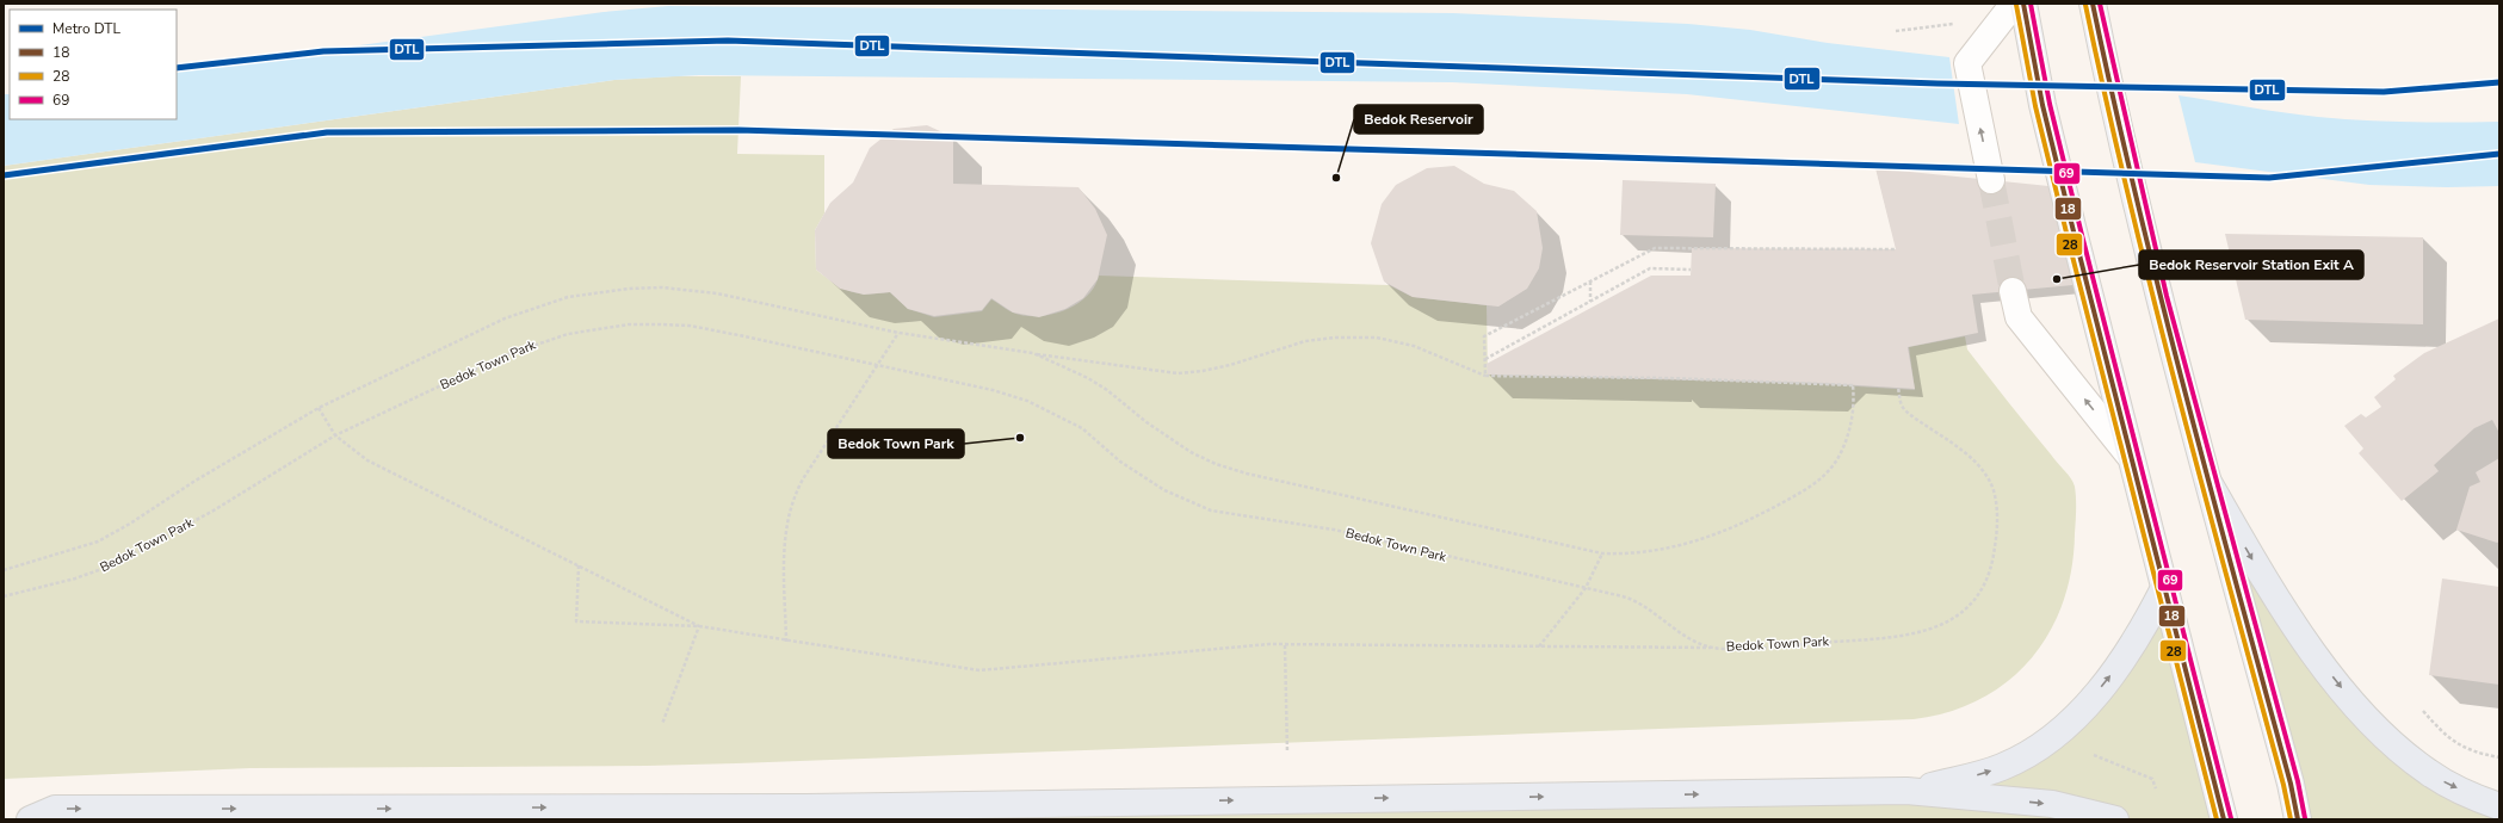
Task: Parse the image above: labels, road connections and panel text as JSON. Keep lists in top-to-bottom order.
{
  "streets": {
    "path": ["Bedok Town Park"]
  },
  "places": ["Bedok Reservoir", "Bedok Reservoir Station Exit A", "Bedok Town Park"],
  "lines": [
    "transit line 18",
    "transit line 69",
    "transit line 28",
    "metro line DTL"
  ],
  "legend": [
    "Metro DTL",
    "18",
    "28",
    "69"
  ]
}
